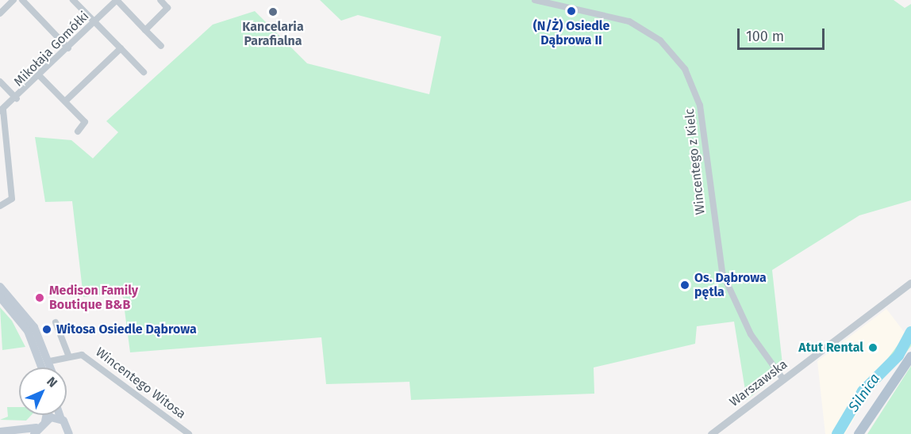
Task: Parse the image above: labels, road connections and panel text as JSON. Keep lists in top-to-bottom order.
{
  "streets": {
    "street": [
      "Mikołaja Gomółki",
      "Wincentego z Kielc",
      "Wincentego Witosa",
      "Warszawska"
    ]
  },
  "crossings": [
    ["Wincentego z Kielc", "Warszawska"]
  ],
  "water": ["Silnica"],
  "places": [
    "(N/Ż) Osiedle Dąbrowa II",
    "Kancelaria Parafialna",
    "Os. Dąbrowa pętla",
    "Medison Family Boutique B&B",
    "Witosa Osiedle Dąbrowa",
    "Atut Rental"
  ],
  "scale_bar": "100 m",
  "north": "top right"
}
